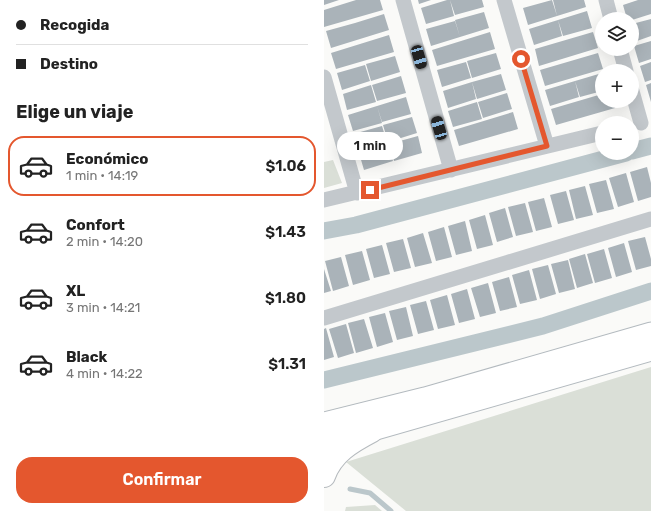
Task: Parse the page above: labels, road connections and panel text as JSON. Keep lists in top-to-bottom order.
{
  "page": {
    "banner": ["Recogida", "Destino"],
    "map_buttons": ["+", "−"],
    "heading": "Elige un viaje",
    "bubble": "1 min",
    "list": [
      {
        "name": "Económico",
        "note": "1 min · 14:19",
        "value": "$1.06"
      },
      {
        "name": "Confort",
        "note": "2 min · 14:20",
        "value": "$1.43"
      },
      {
        "name": "XL",
        "note": "3 min · 14:21",
        "value": "$1.80"
      },
      {
        "name": "Black",
        "note": "4 min · 14:22",
        "value": "$1.31"
      }
    ],
    "buttons": "Confirmar"
  }
}
